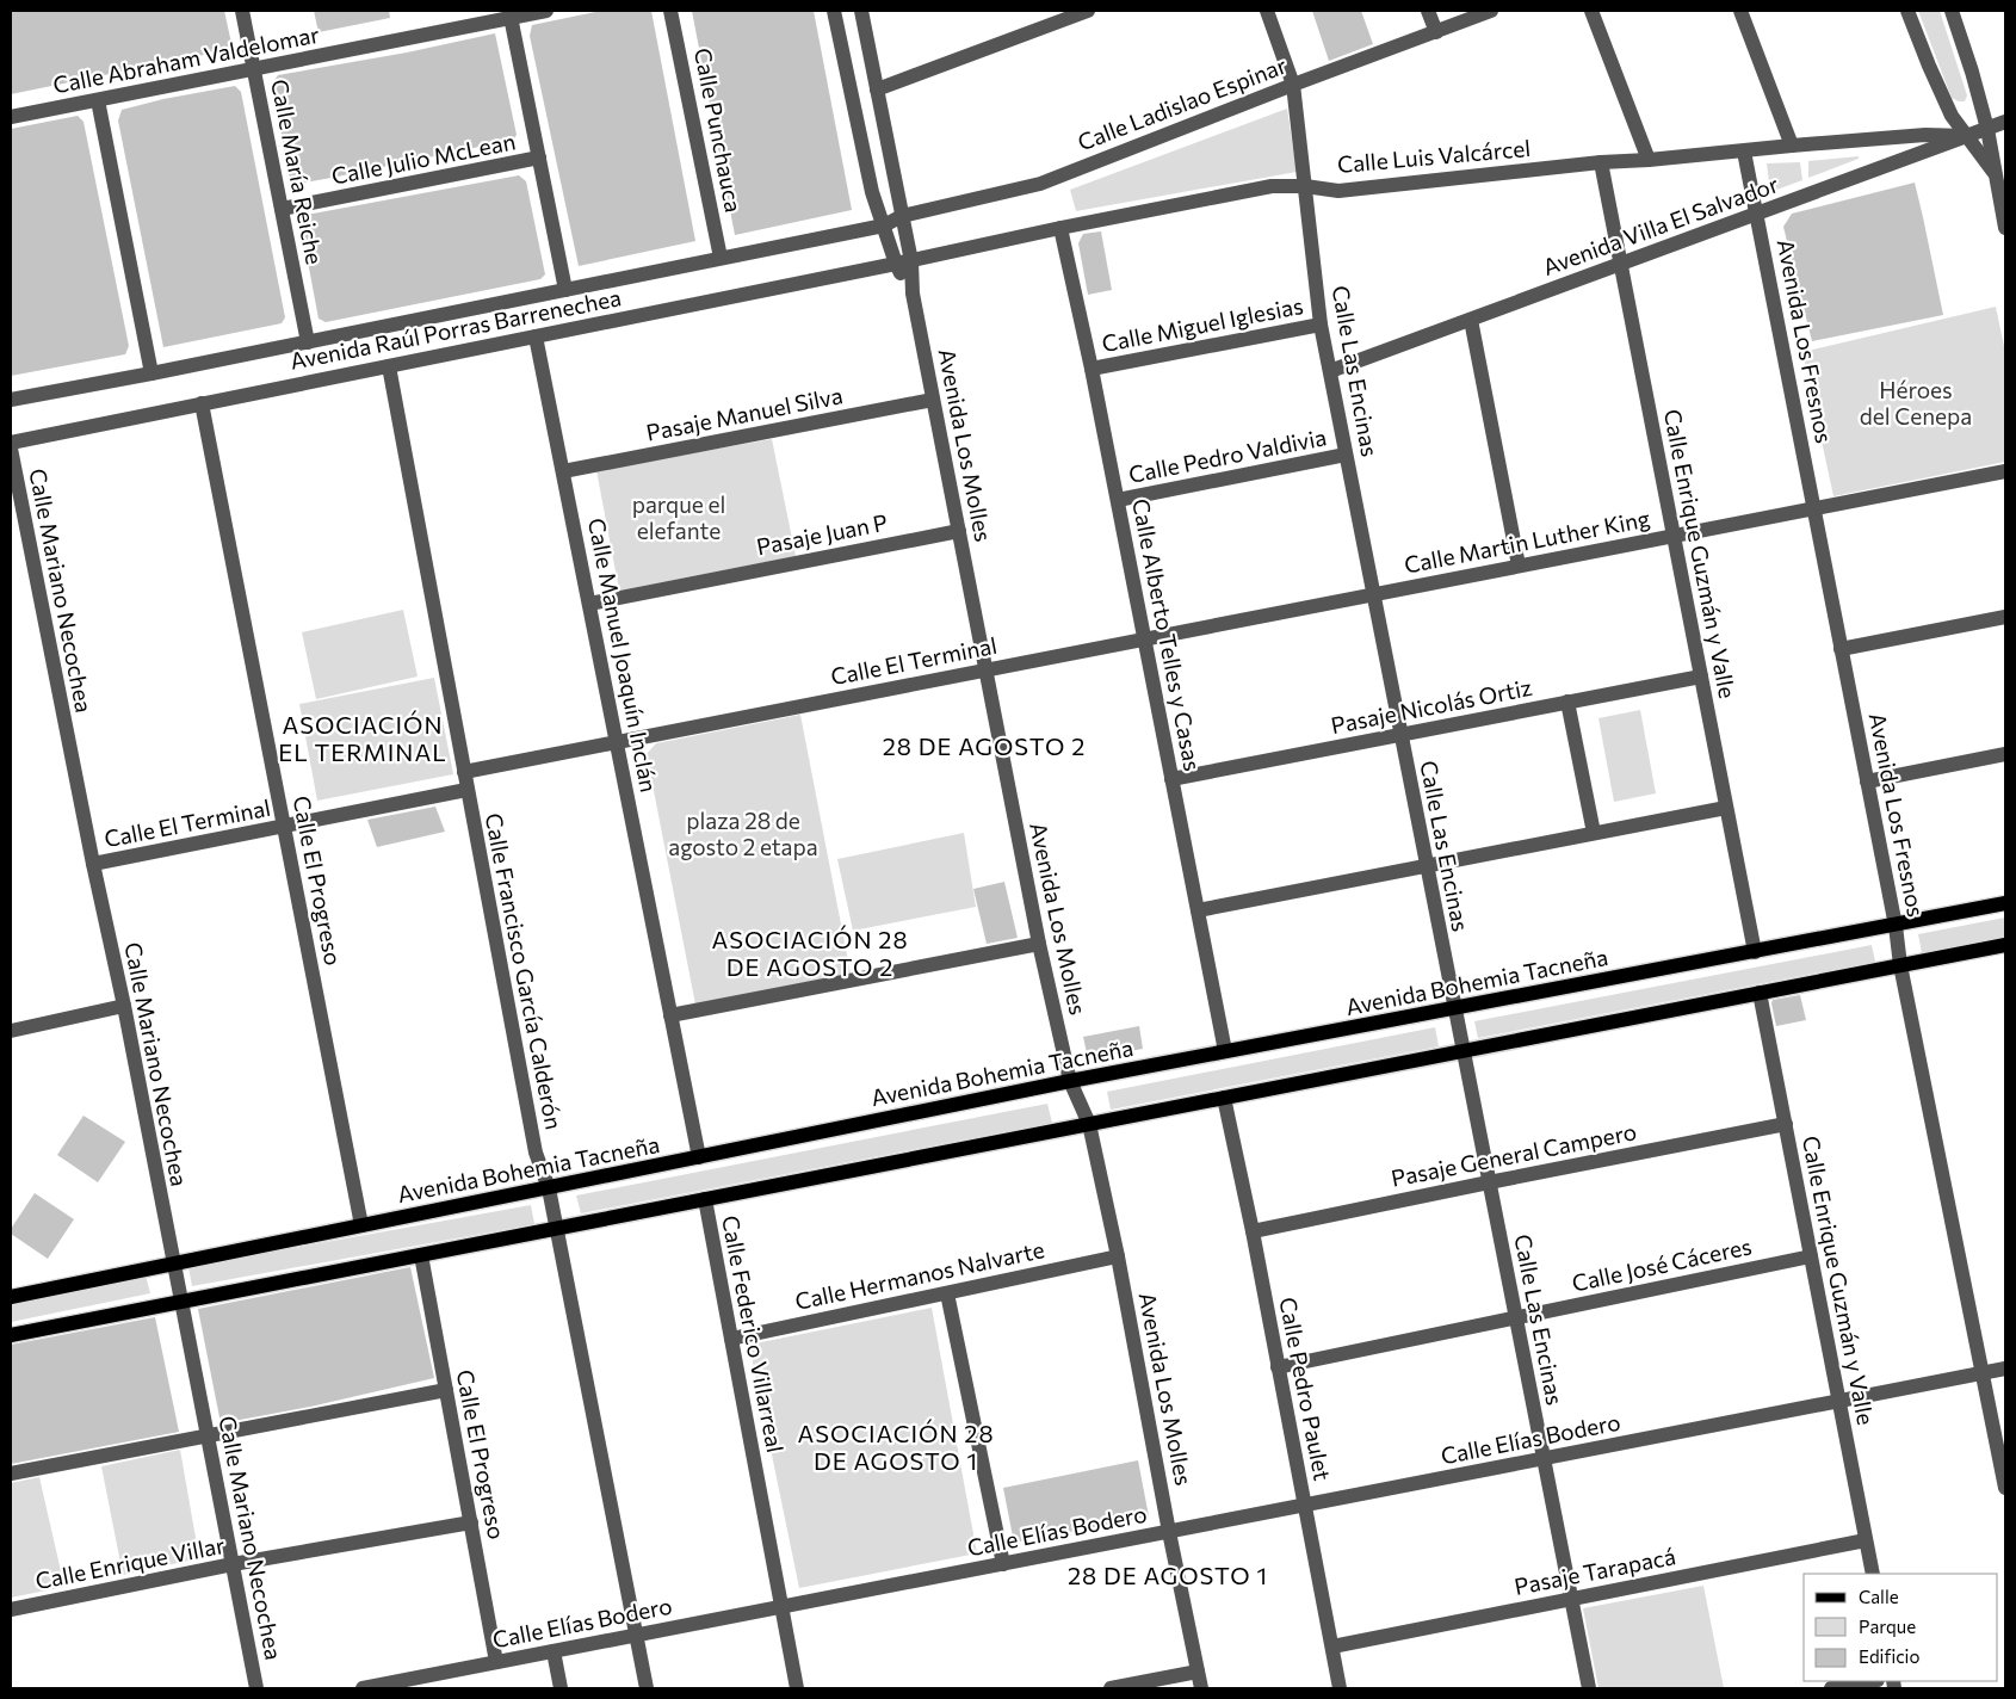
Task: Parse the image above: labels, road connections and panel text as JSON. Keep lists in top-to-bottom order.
{
  "streets": {
    "main road": ["Avenida Bohemia Tacneña"],
    "street": [
      "Calle Abraham Valdelomar",
      "Calle Ladislao Espinar",
      "Calle Punchauca",
      "Calle Luis Valcárcel",
      "Calle Julio McLean",
      "Calle María Reiche",
      "Avenida Villa El Salvador",
      "Calle Miguel Iglesias",
      "Avenida Raúl Porras Barrenechea",
      "Avenida Los Fresnos",
      "Calle Las Encinas",
      "Pasaje Manuel Silva",
      "Avenida Los Molles",
      "Calle Pedro Valdivia",
      "Pasaje Juan P",
      "Calle Martin Luther King",
      "Calle Enrique Guzmán y Valle",
      "Calle Mariano Necochea",
      "Calle Alberto Telles y Casas",
      "Calle Manuel Joaquín Inclán",
      "Calle El Terminal",
      "Pasaje Nicolás Ortiz",
      "Calle El Progreso",
      "Calle Francisco García Calderón",
      "Pasaje General Campero",
      "Calle José Cáceres",
      "Calle Hermanos Nalvarte",
      "Calle Federico Villarreal",
      "Calle Pedro Paulet",
      "Calle Elías Bodero",
      "Calle Enrique Villar",
      "Pasaje Tarapacá"
    ]
  },
  "crossings": [
    ["Calle Abraham Valdelomar", "Calle María Reiche"],
    ["Calle Ladislao Espinar", "Avenida Raúl Porras Barrenechea"],
    ["Calle Ladislao Espinar", "Calle Las Encinas"],
    ["Calle Ladislao Espinar", "Avenida Los Molles"],
    ["Calle Punchauca", "Avenida Raúl Porras Barrenechea"],
    ["Calle Luis Valcárcel", "Avenida Villa El Salvador"],
    ["Calle Luis Valcárcel", "Avenida Raúl Porras Barrenechea"],
    ["Calle Luis Valcárcel", "Avenida Los Fresnos"],
    ["Calle Luis Valcárcel", "Calle Las Encinas"],
    ["Calle Luis Valcárcel", "Avenida Los Molles"],
    ["Calle Luis Valcárcel", "Calle Enrique Guzmán y Valle"],
    ["Calle Luis Valcárcel", "Calle Alberto Telles y Casas"],
    ["Calle Julio McLean", "Calle María Reiche"],
    ["Calle María Reiche", "Avenida Raúl Porras Barrenechea"],
    ["Avenida Villa El Salvador", "Avenida Los Fresnos"],
    ["Avenida Villa El Salvador", "Calle Las Encinas"],
    ["Avenida Villa El Salvador", "Calle Enrique Guzmán y Valle"],
    ["Calle Miguel Iglesias", "Calle Las Encinas"],
    ["Calle Miguel Iglesias", "Calle Alberto Telles y Casas"],
    ["Avenida Raúl Porras Barrenechea", "Avenida Los Molles"],
    ["Avenida Raúl Porras Barrenechea", "Calle Manuel Joaquín Inclán"],
    ["Avenida Raúl Porras Barrenechea", "Calle El Progreso"],
    ["Avenida Raúl Porras Barrenechea", "Calle Francisco García Calderón"],
    ["Avenida Los Fresnos", "Calle Martin Luther King"],
    ["Avenida Los Fresnos", "Avenida Bohemia Tacneña"],
    ["Avenida Los Fresnos", "Calle Elías Bodero"],
    ["Calle Las Encinas", "Calle Pedro Valdivia"],
    ["Calle Las Encinas", "Calle Martin Luther King"],
    ["Calle Las Encinas", "Calle El Terminal"],
    ["Calle Las Encinas", "Pasaje Nicolás Ortiz"],
    ["Calle Las Encinas", "Avenida Bohemia Tacneña"],
    ["Calle Las Encinas", "Pasaje General Campero"],
    ["Calle Las Encinas", "Calle José Cáceres"],
    ["Calle Las Encinas", "Calle Elías Bodero"],
    ["Calle Las Encinas", "Pasaje Tarapacá"],
    ["Pasaje Manuel Silva", "Avenida Los Molles"],
    ["Pasaje Manuel Silva", "Calle Manuel Joaquín Inclán"],
    ["Avenida Los Molles", "Pasaje Juan P"],
    ["Avenida Los Molles", "Calle El Terminal"],
    ["Avenida Los Molles", "Avenida Bohemia Tacneña"],
    ["Avenida Los Molles", "Calle Hermanos Nalvarte"],
    ["Avenida Los Molles", "Calle Elías Bodero"],
    ["Calle Pedro Valdivia", "Calle Alberto Telles y Casas"],
    ["Pasaje Juan P", "Calle Manuel Joaquín Inclán"],
    ["Calle Martin Luther King", "Calle Enrique Guzmán y Valle"],
    ["Calle Martin Luther King", "Calle El Terminal"],
    ["Calle Enrique Guzmán y Valle", "Pasaje Nicolás Ortiz"],
    ["Calle Enrique Guzmán y Valle", "Avenida Bohemia Tacneña"],
    ["Calle Enrique Guzmán y Valle", "Pasaje General Campero"],
    ["Calle Enrique Guzmán y Valle", "Calle José Cáceres"],
    ["Calle Enrique Guzmán y Valle", "Calle Elías Bodero"],
    ["Calle Enrique Guzmán y Valle", "Pasaje Tarapacá"],
    ["Calle Mariano Necochea", "Calle El Terminal"],
    ["Calle Mariano Necochea", "Avenida Bohemia Tacneña"],
    ["Calle Mariano Necochea", "Calle Enrique Villar"],
    ["Calle Alberto Telles y Casas", "Calle El Terminal"],
    ["Calle Alberto Telles y Casas", "Pasaje Nicolás Ortiz"],
    ["Calle Alberto Telles y Casas", "Avenida Bohemia Tacneña"],
    ["Calle Manuel Joaquín Inclán", "Calle El Terminal"],
    ["Calle Manuel Joaquín Inclán", "Avenida Bohemia Tacneña"],
    ["Calle El Terminal", "Calle El Progreso"],
    ["Calle El Terminal", "Calle Francisco García Calderón"],
    ["Calle El Progreso", "Avenida Bohemia Tacneña"],
    ["Calle El Progreso", "Calle Elías Bodero"],
    ["Calle El Progreso", "Calle Enrique Villar"],
    ["Calle Francisco García Calderón", "Avenida Bohemia Tacneña"],
    ["Calle Francisco García Calderón", "Calle Elías Bodero"],
    ["Pasaje General Campero", "Calle Pedro Paulet"],
    ["Calle José Cáceres", "Calle Pedro Paulet"],
    ["Calle Hermanos Nalvarte", "Calle Federico Villarreal"],
    ["Calle Federico Villarreal", "Calle Elías Bodero"],
    ["Calle Pedro Paulet", "Calle Elías Bodero"],
    ["Calle Pedro Paulet", "Pasaje Tarapacá"]
  ],
  "districts": [
    "ASOCIACIÓN EL TERMINAL",
    "28 DE AGOSTO 2",
    "ASOCIACIÓN 28 DE AGOSTO 2",
    "ASOCIACIÓN 28 DE AGOSTO 1",
    "28 DE AGOSTO 1"
  ],
  "parks": ["Héroes del Cenepa", "parque el elefante", "plaza 28 de agosto 2 etapa"],
  "legend": ["Calle", "Parque", "Edificio"]
}
